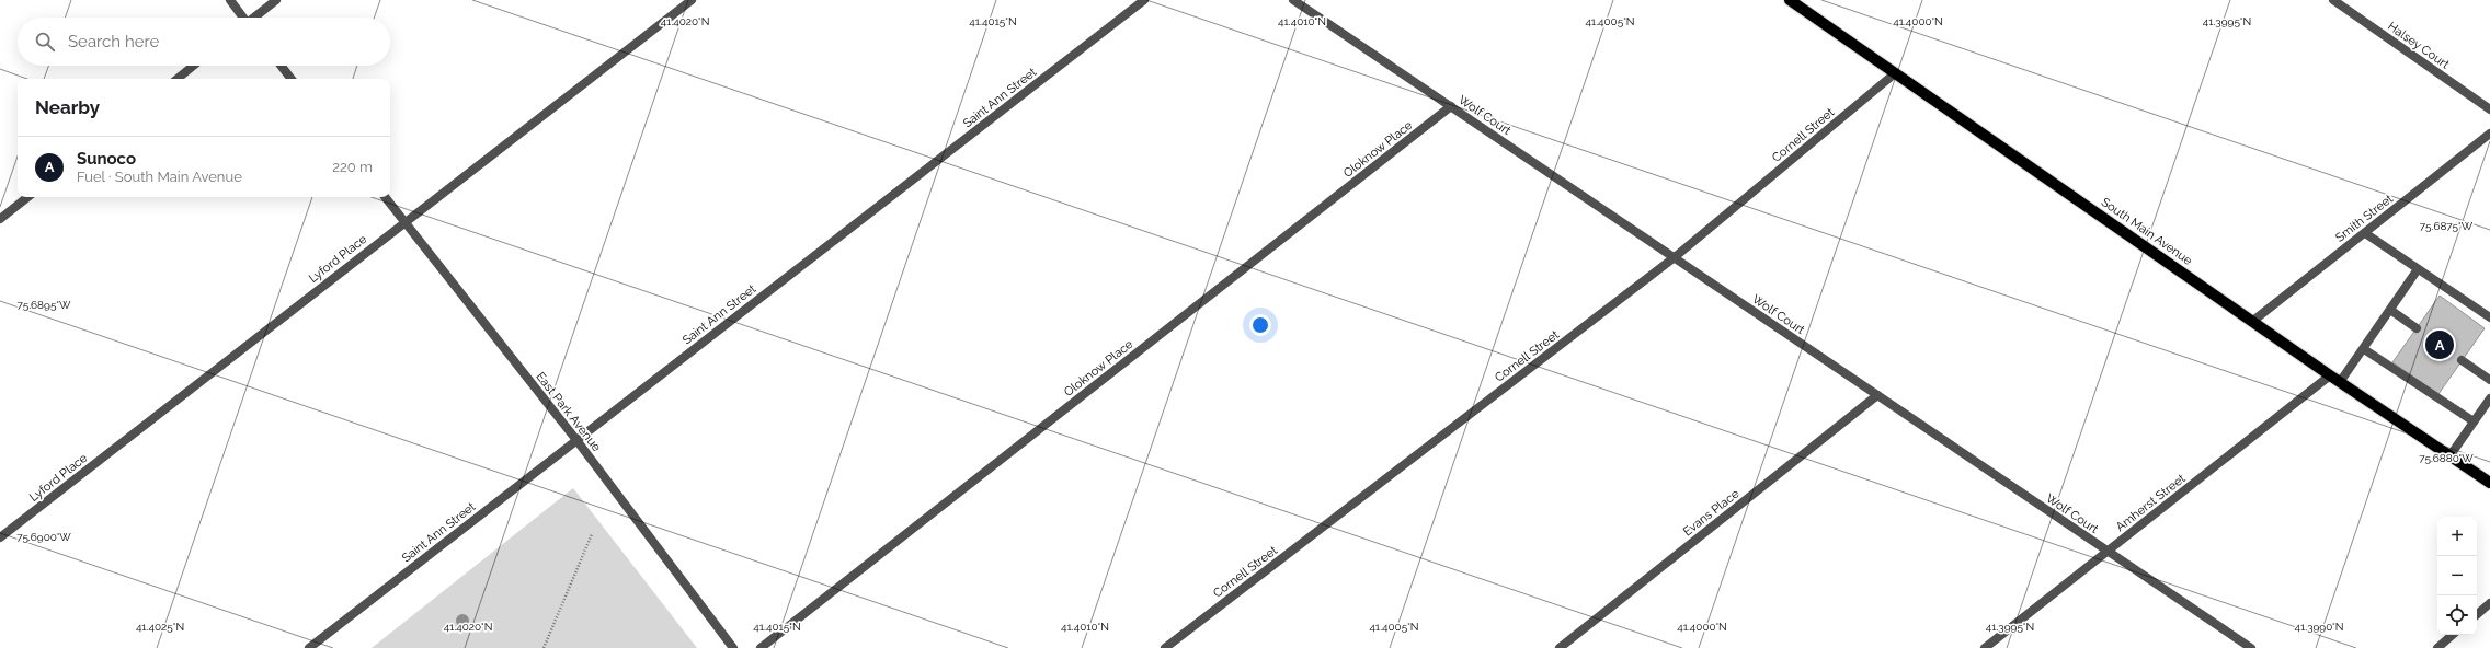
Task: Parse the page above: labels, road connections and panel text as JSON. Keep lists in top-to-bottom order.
{
  "streets": {
    "main road": ["South Main Avenue"],
    "street": [
      "Halsey Court",
      "Saint Ann Street",
      "Wolf Court",
      "Cornell Street",
      "Oloknow Place",
      "Smith Street",
      "Lyford Place",
      "East Park Avenue",
      "Amherst Street",
      "Evans Place"
    ]
  },
  "crossings": [
    ["Saint Ann Street", "East Park Avenue"],
    ["Wolf Court", "Cornell Street"],
    ["Wolf Court", "Oloknow Place"],
    ["Wolf Court", "Amherst Street"],
    ["Wolf Court", "Evans Place"],
    ["Cornell Street", "South Main Avenue"],
    ["Smith Street", "South Main Avenue"],
    ["South Main Avenue", "Amherst Street"],
    ["Lyford Place", "East Park Avenue"]
  ],
  "page": {
    "search": "Search here",
    "heading": "Nearby",
    "list": [
      {
        "mark": "A",
        "name": "Sunoco",
        "note": "Fuel · South Main Avenue",
        "value": "220 m"
      }
    ],
    "pins": "A",
    "map_buttons": ["+", "−"]
  },
  "coordinates": [
    "41.4020°N",
    "41.4015°N",
    "41.4010°N",
    "41.4005°N",
    "41.4000°N",
    "41.3995°N",
    "75.6875°W",
    "75.6895°W",
    "75.6880°W",
    "75.6900°W",
    "41.4025°N",
    "41.3990°N"
  ]
}
